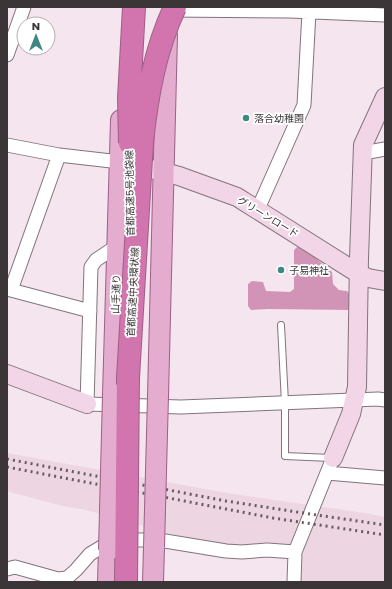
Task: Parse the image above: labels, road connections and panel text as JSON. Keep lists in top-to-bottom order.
{
  "streets": {
    "highway": ["首都高速5号池袋線", "首都高速中央環状線"],
    "main road": ["山手通り"],
    "street": ["グリーンロード"]
  },
  "crossings": [
    ["首都高速5号池袋線", "首都高速中央環状線"],
    ["グリーンロード", "山手通り"]
  ],
  "places": ["落合幼稚園", "子易神社"],
  "north": "top"
}
